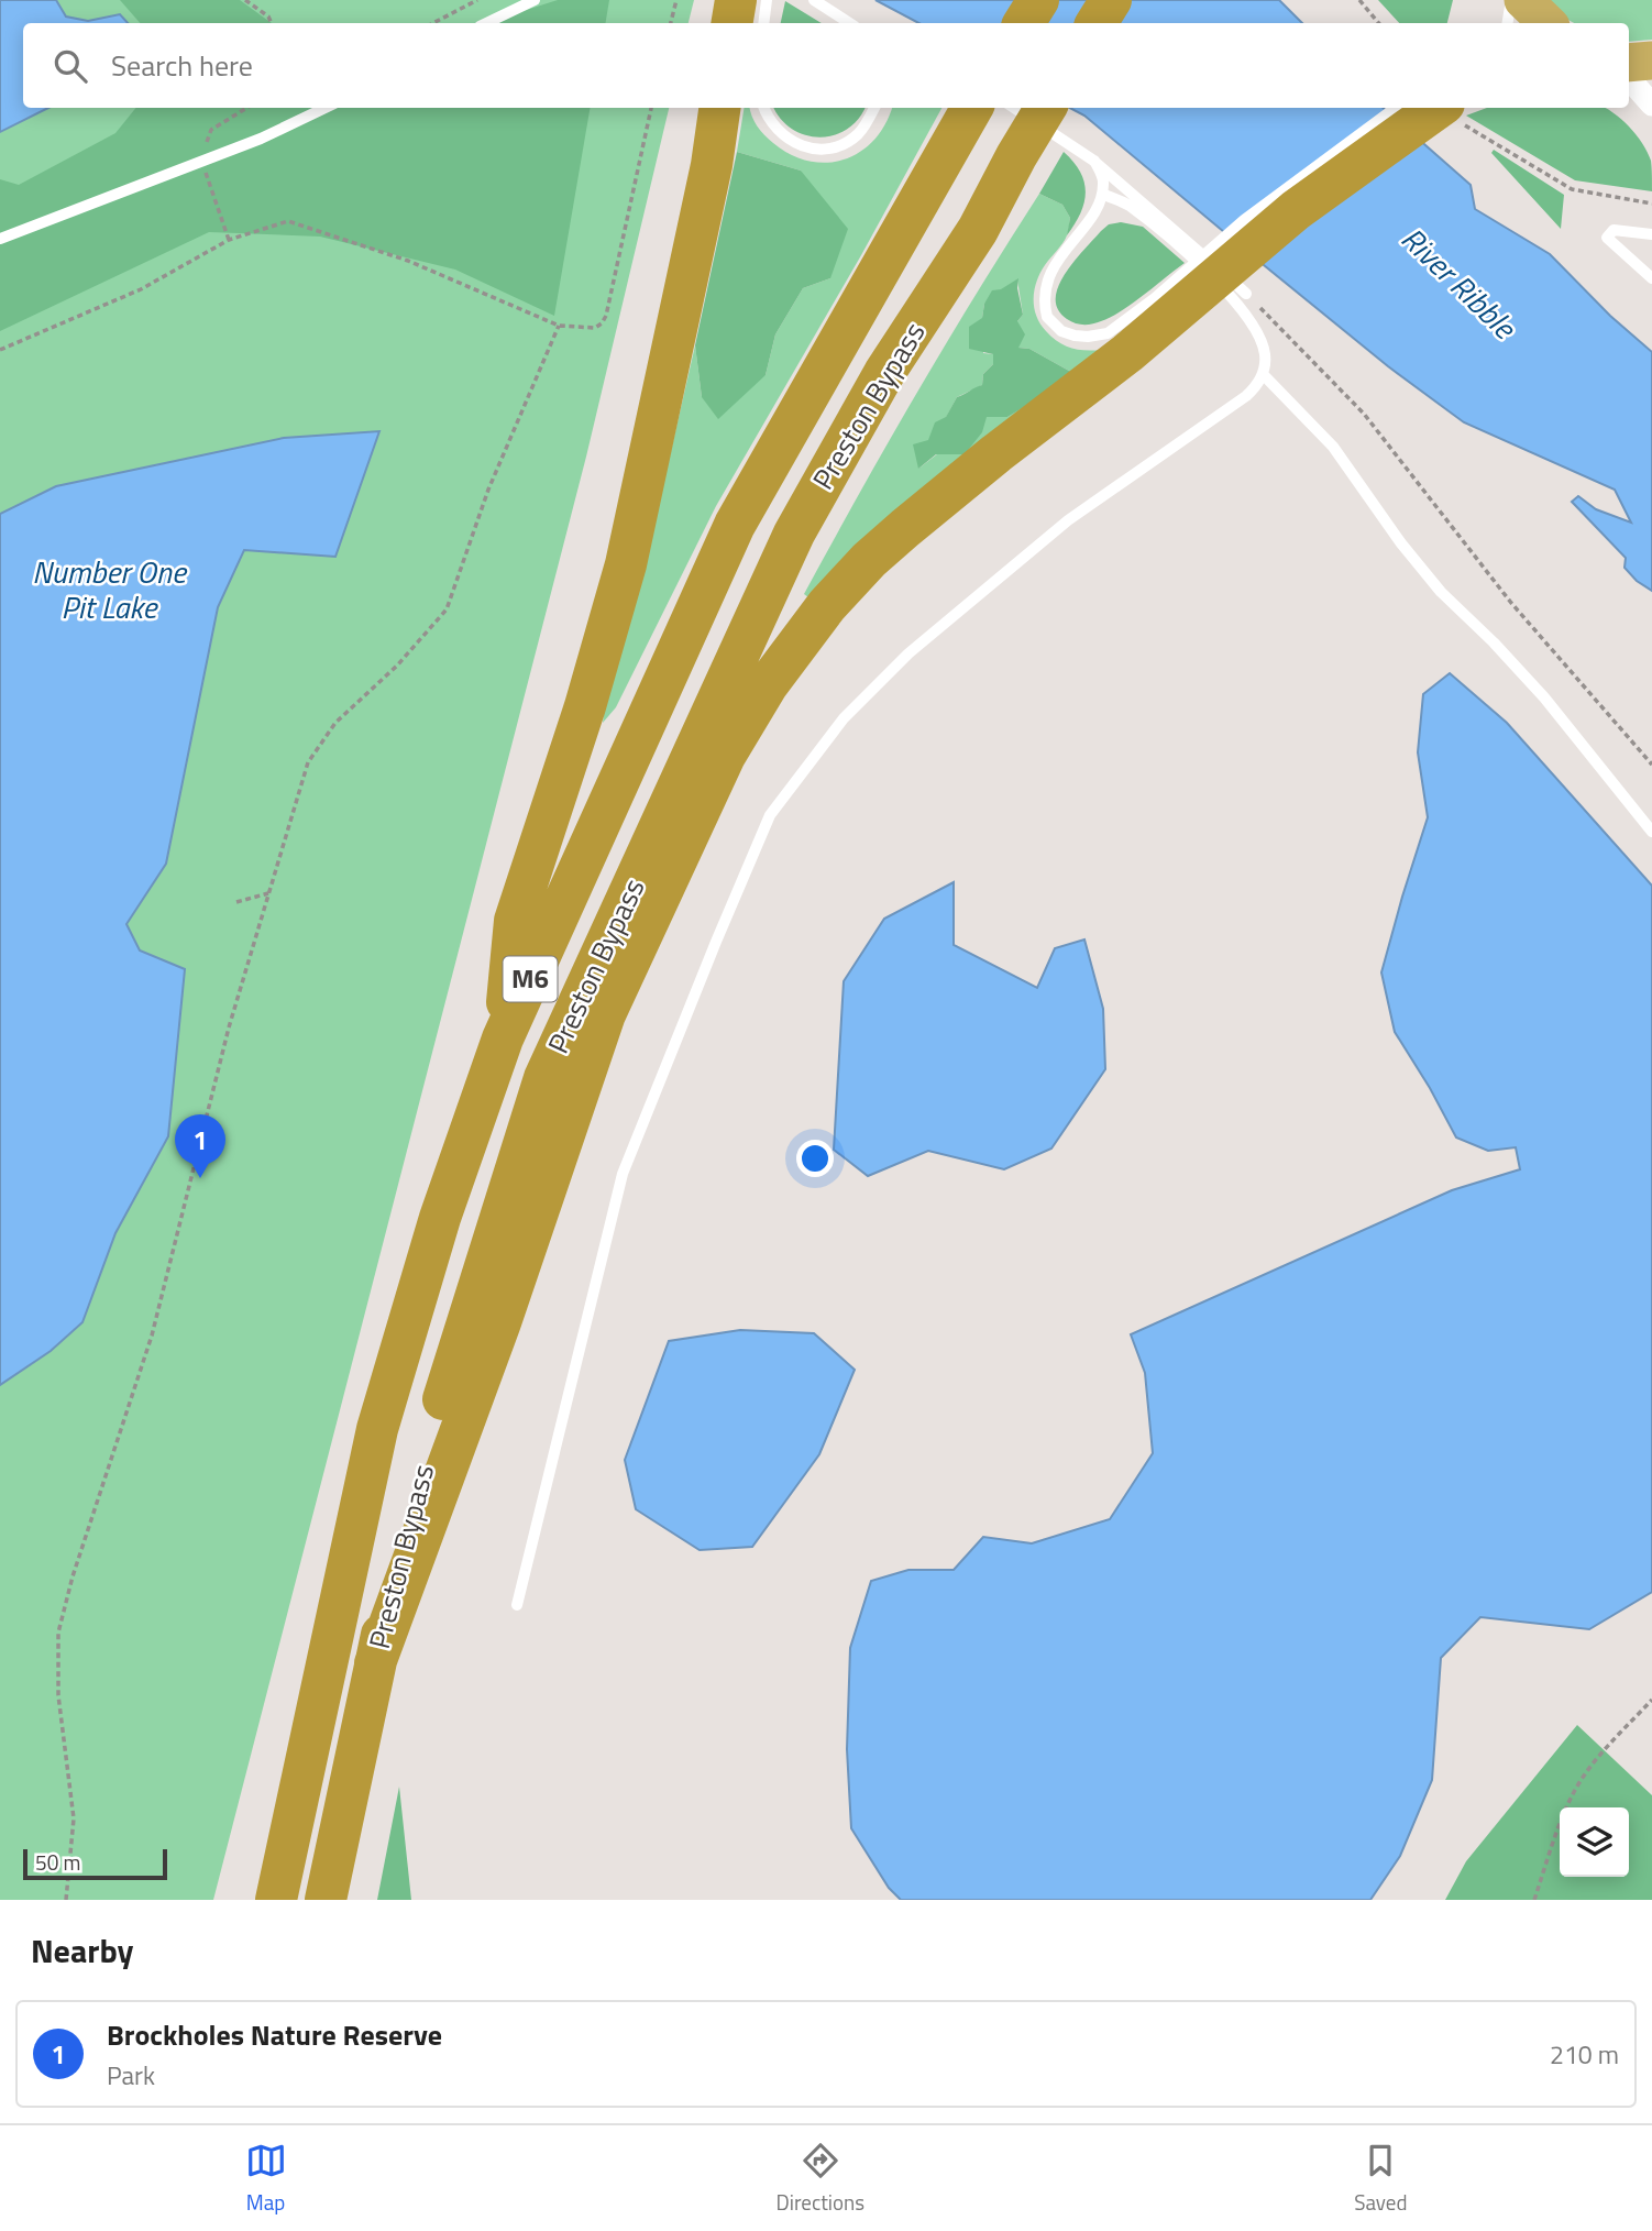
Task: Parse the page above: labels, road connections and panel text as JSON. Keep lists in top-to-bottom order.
{
  "streets": {
    "highway": ["Preston Bypass", "M6"]
  },
  "water": ["River Ribble", "Number One Pit Lake"],
  "scale_bar": "50 m",
  "page": {
    "search": "Search here",
    "pins": "1",
    "scale": "50 m",
    "heading": "Nearby",
    "list": [
      {
        "mark": "1",
        "name": "Brockholes Nature Reserve",
        "note": "Park",
        "value": "210 m"
      }
    ],
    "nav": ["Map", "Directions", "Saved"]
  }
}
